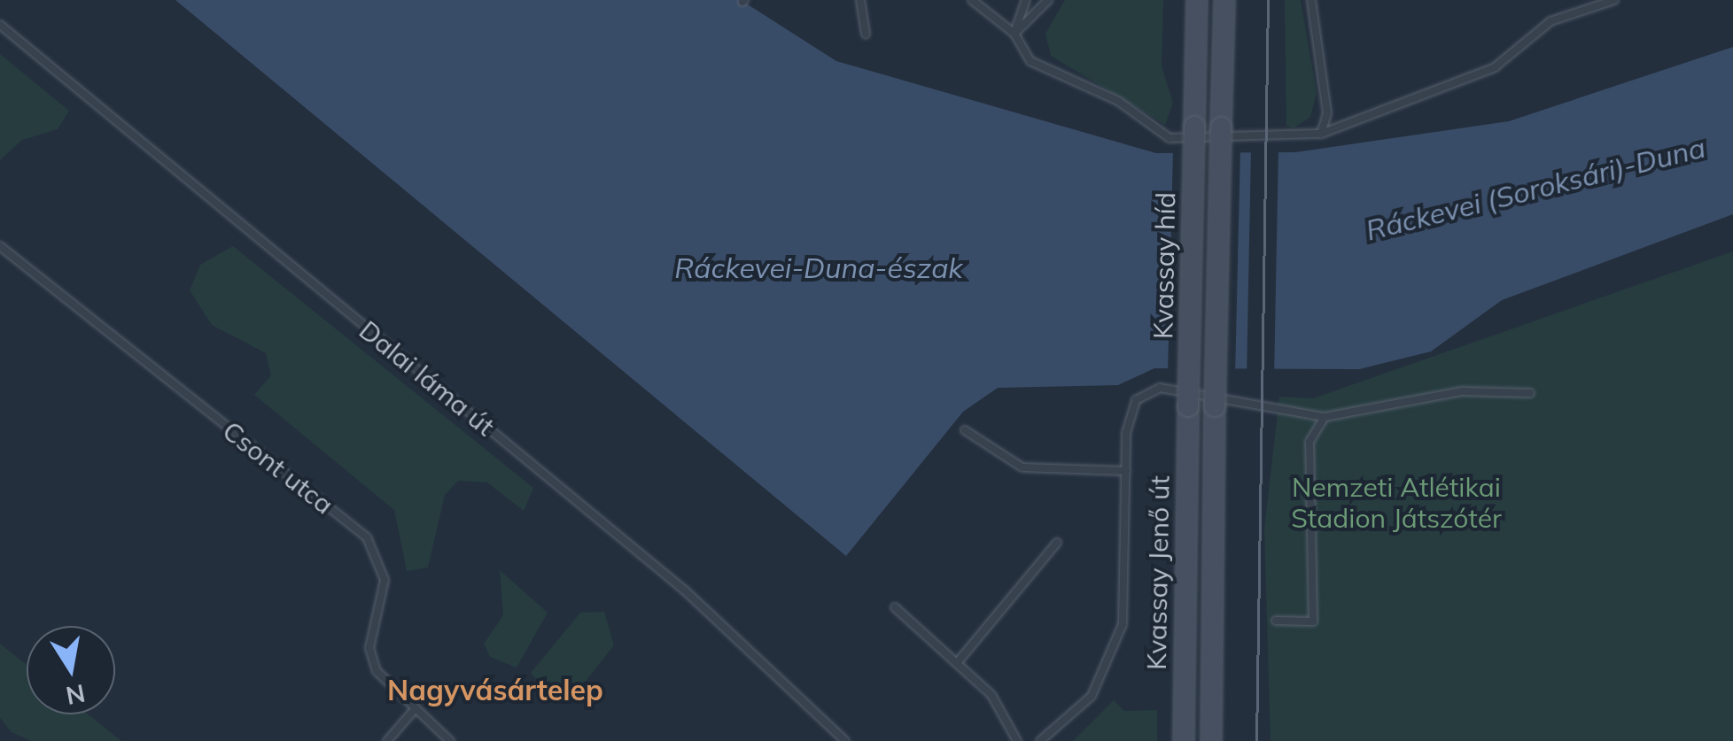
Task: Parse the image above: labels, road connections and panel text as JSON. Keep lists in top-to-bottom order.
{
  "streets": {
    "main road": ["Kvassay híd", "Kvassay Jenő út"],
    "lane": ["Dalai láma út", "Csont utca"]
  },
  "crossings": [
    ["Kvassay híd", "Kvassay Jenő út"]
  ],
  "districts": ["Nagyvásártelep"],
  "water": ["Ráckevei (Soroksári)-Duna", "Ráckevei-Duna-észak"],
  "parks": ["Nemzeti Atlétikai Stadion Játszótér"],
  "north": "bottom"
}
